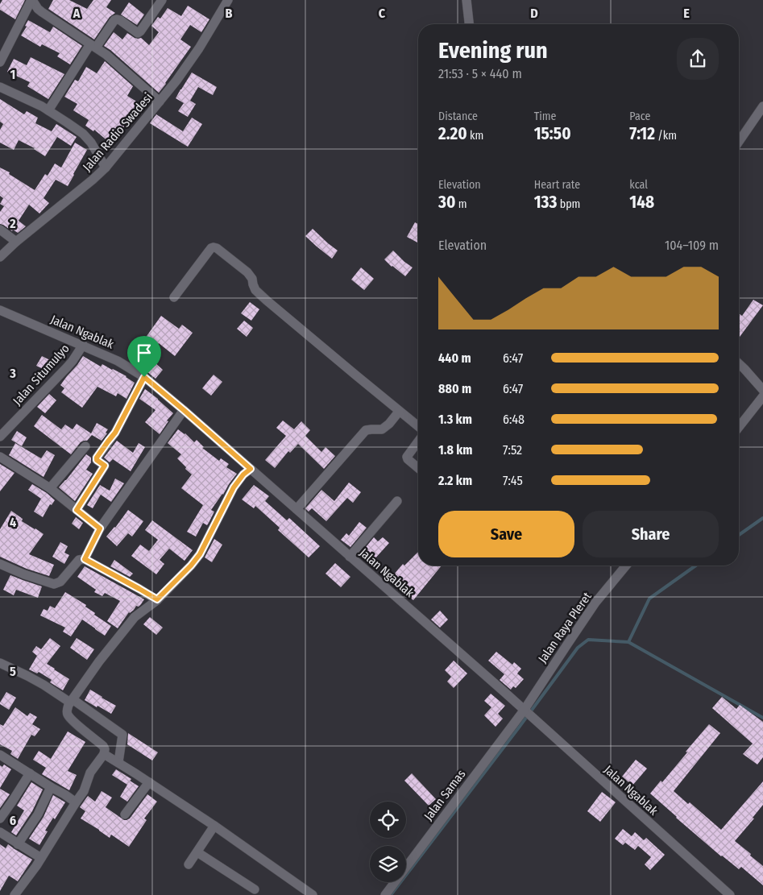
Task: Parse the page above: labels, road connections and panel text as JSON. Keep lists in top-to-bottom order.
{
  "streets": {
    "street": [
      "Jalan Radio Swadesi",
      "Jalan Ngablak",
      "Jalan Situmulyo",
      "Jalan Raya Pleret",
      "Jalan Samas"
    ]
  },
  "crossings": [
    ["Jalan Ngablak", "Jalan Situmulyo"],
    ["Jalan Ngablak", "Jalan Raya Pleret"],
    ["Jalan Ngablak", "Jalan Samas"],
    ["Jalan Raya Pleret", "Jalan Samas"]
  ],
  "page": {
    "heading": ["Evening run", "21:53 · 5 × 440 m"],
    "stats": [
      ["Distance", "2.20 km"],
      ["Time", "15:50"],
      ["Pace", "7:12 /km"],
      ["Elevation", "30 m"],
      ["Heart rate", "133 bpm"],
      ["kcal", "148"]
    ],
    "chart": ["Elevation", "104–109 m"],
    "list": [
      {
        "name": "440 m",
        "note": "6:47"
      },
      {
        "name": "880 m",
        "note": "6:47"
      },
      {
        "name": "1.3 km",
        "note": "6:48"
      },
      {
        "name": "1.8 km",
        "note": "7:52"
      },
      {
        "name": "2.2 km",
        "note": "7:45"
      }
    ],
    "buttons": ["Save", "Share"]
  },
  "grid": {
    "columns": [
      "A",
      "B",
      "C",
      "D",
      "E"
    ],
    "rows": [
      "1",
      "2",
      "3",
      "4",
      "5",
      "6"
    ]
  }
}
